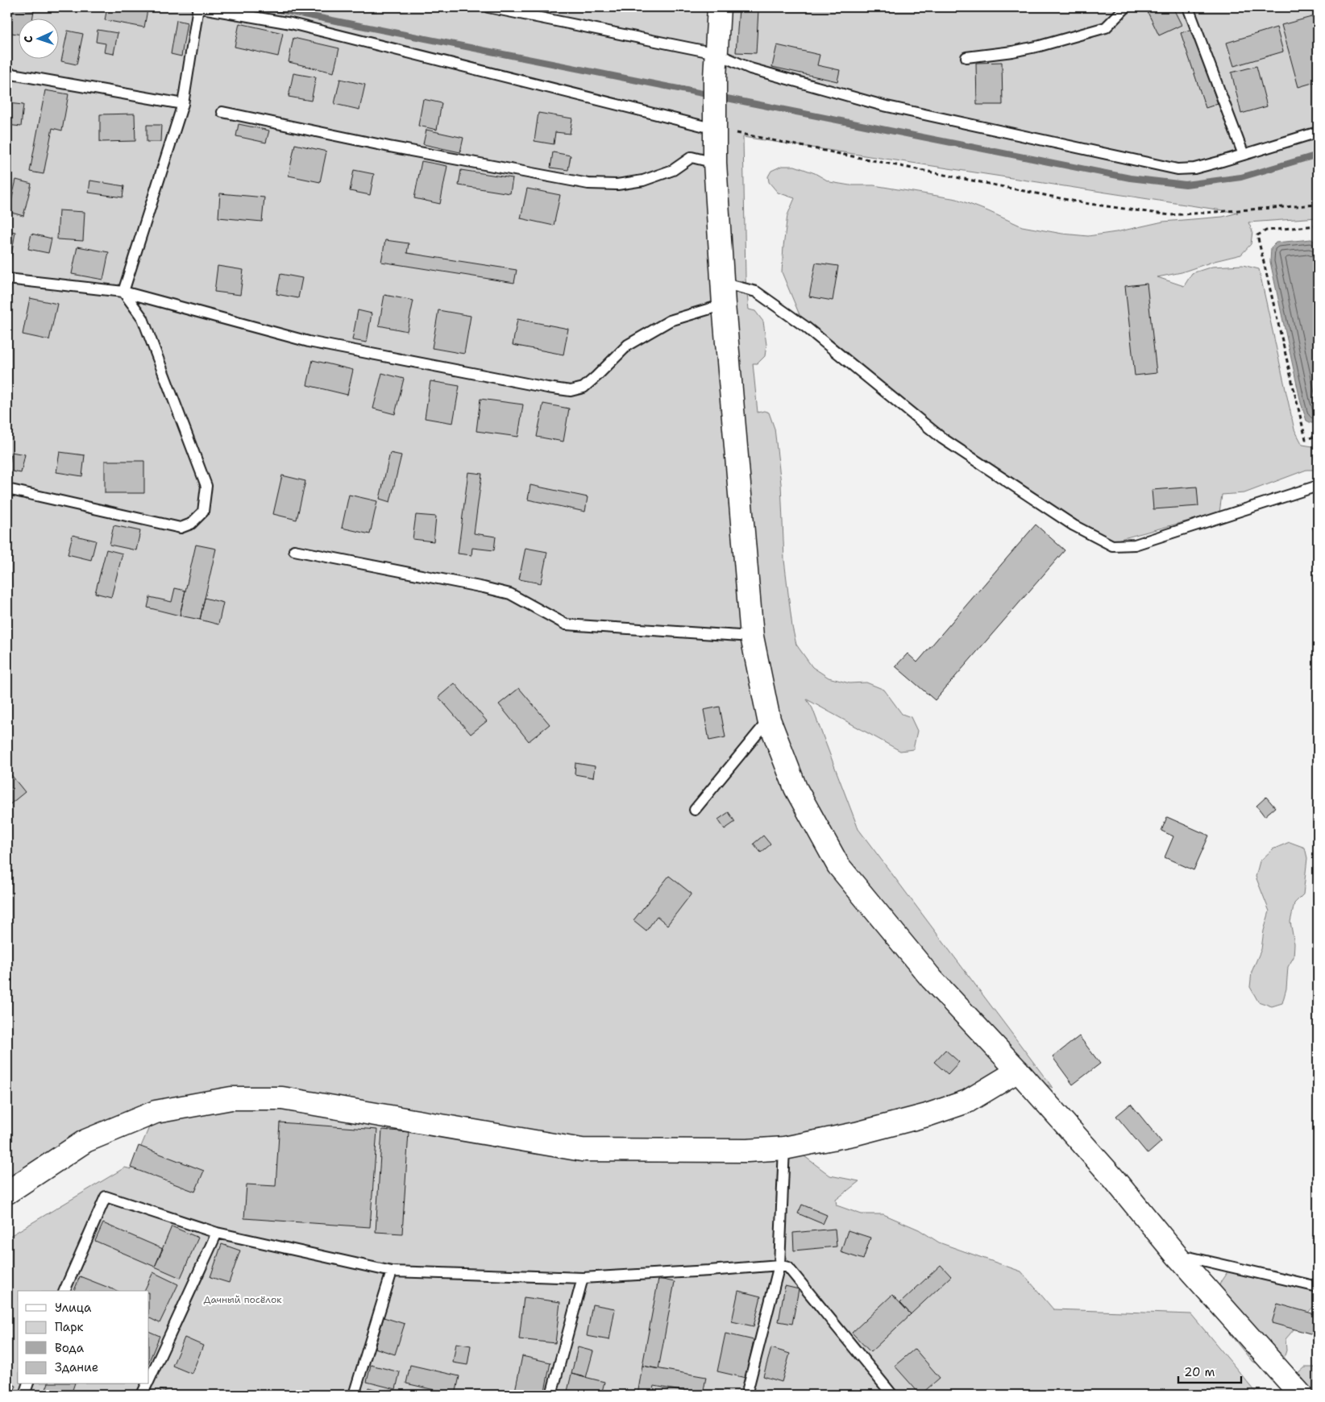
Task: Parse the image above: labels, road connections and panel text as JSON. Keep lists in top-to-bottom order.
{
  "parks": ["Дачный посёлок"],
  "legend": [
    "Улица",
    "Парк",
    "Вода",
    "Здание"
  ],
  "scale_bar": "20 m",
  "north": "left"
}
